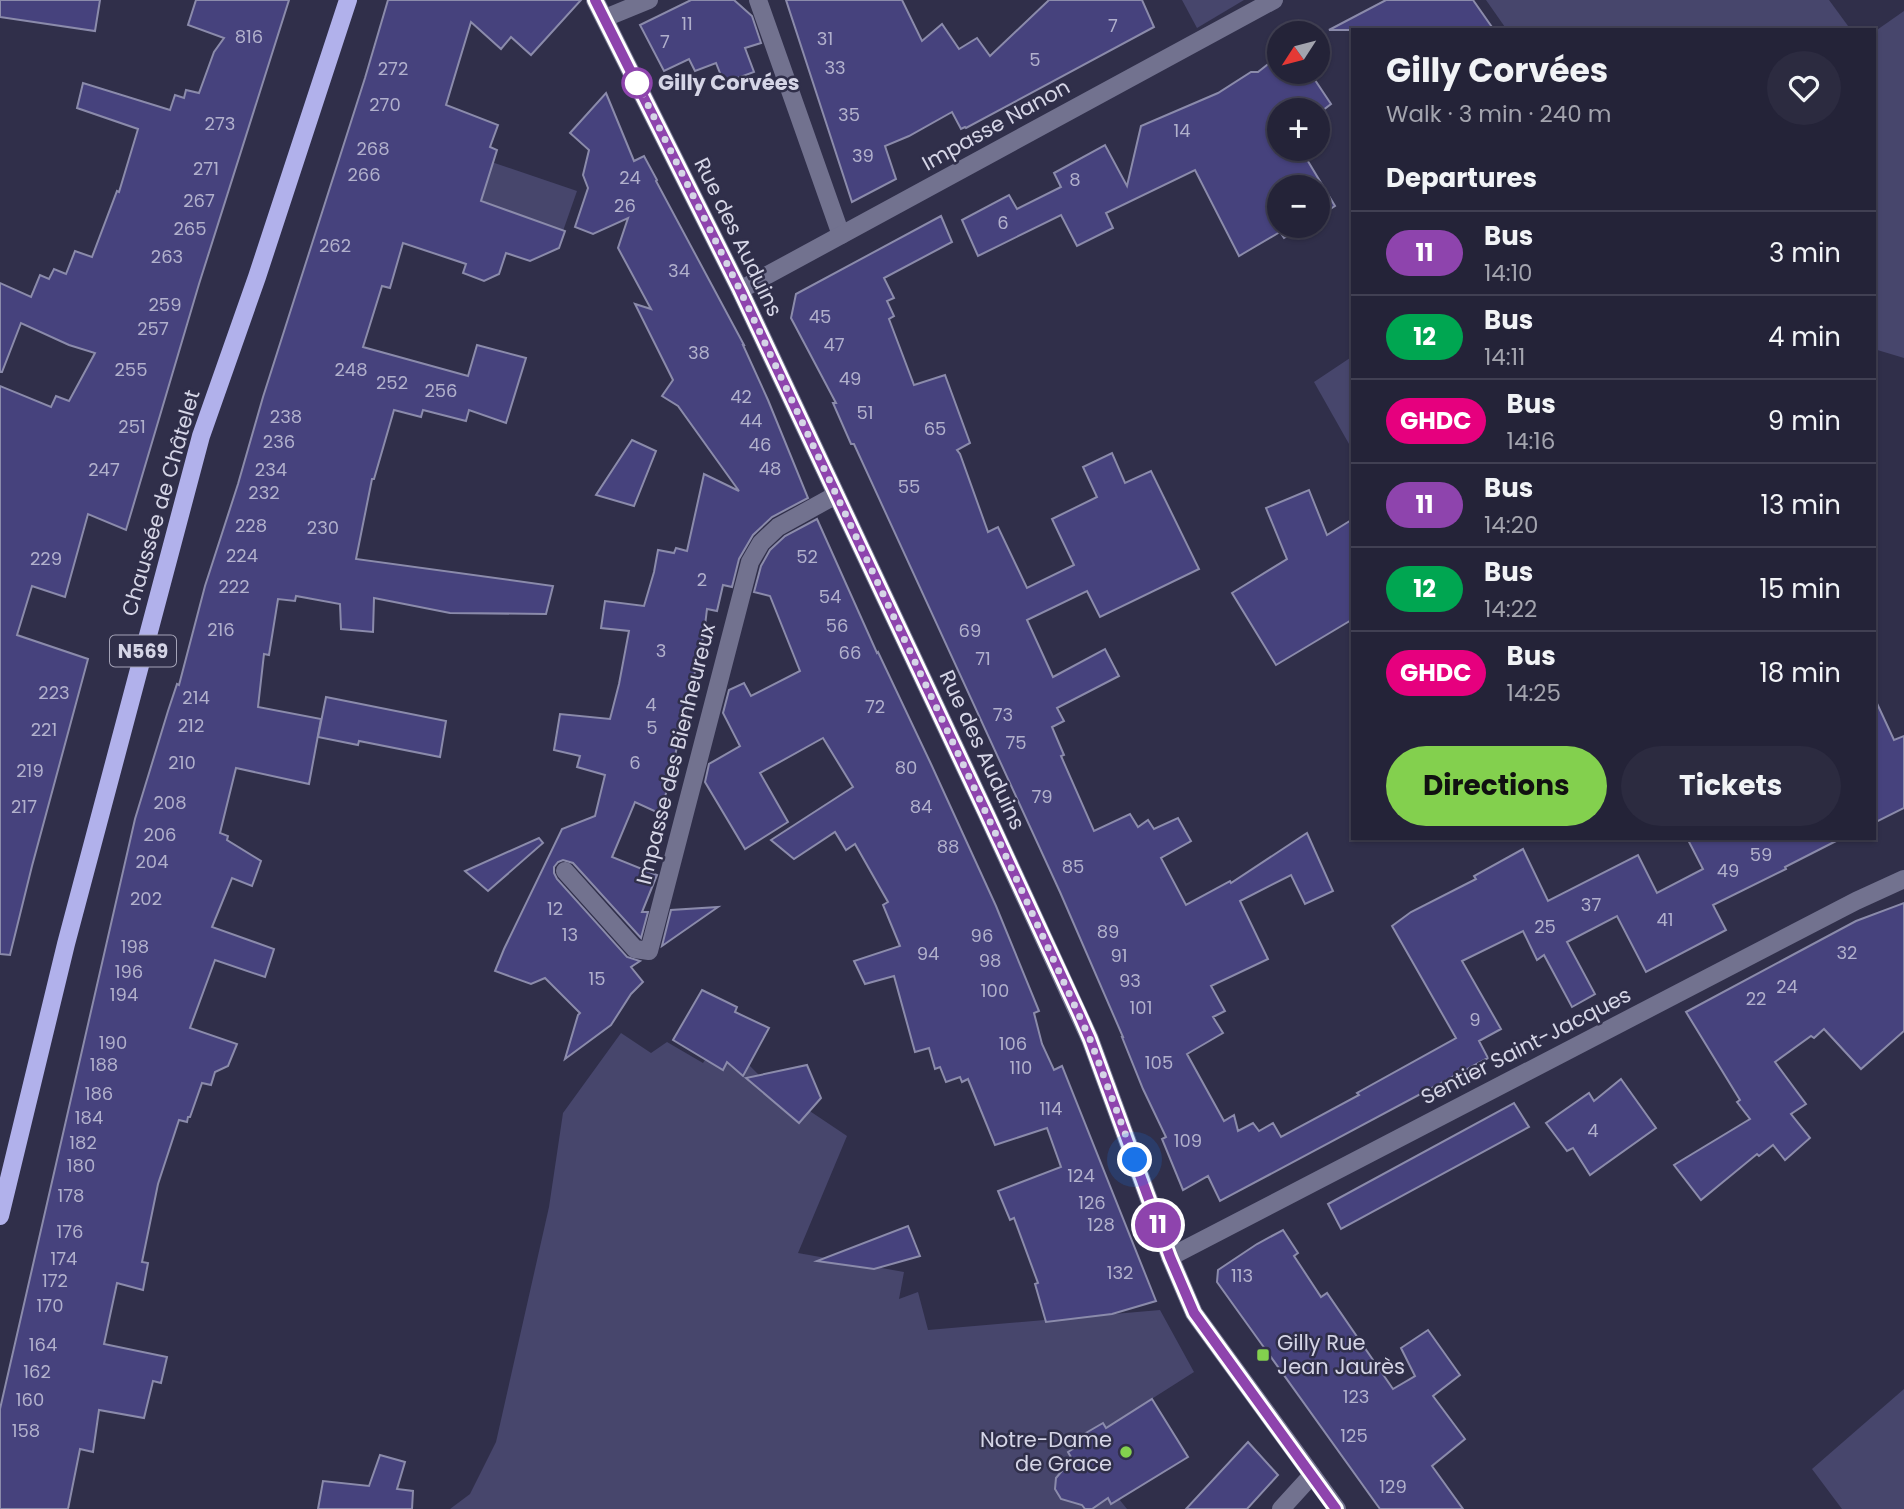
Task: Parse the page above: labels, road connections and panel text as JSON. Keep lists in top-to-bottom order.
{
  "streets": {
    "main road": ["Chaussée de Châtelet", "N569"],
    "street": [
      "Impasse Nanon",
      "Rue des Auduins",
      "Impasse des Bienheureux",
      "Sentier Saint-Jacques"
    ]
  },
  "crossings": [
    ["Impasse Nanon", "Rue des Auduins"],
    ["Rue des Auduins", "Impasse des Bienheureux"],
    ["Rue des Auduins", "Sentier Saint-Jacques"]
  ],
  "places": {
    "other": ["Gilly Corvées", "Notre-Dame de Grace"],
    "transit": ["Gilly Rue Jean Jaurès"]
  },
  "lines": ["bus line 11"],
  "house_numbers": [
    "11",
    "7",
    "816",
    "31",
    "7",
    "5",
    "33",
    "272",
    "270",
    "35",
    "273",
    "14",
    "268",
    "39",
    "271",
    "266",
    "24",
    "8",
    "267",
    "26",
    "6",
    "265",
    "262",
    "263",
    "34",
    "259",
    "45",
    "257",
    "47",
    "38",
    "255",
    "248",
    "49",
    "252",
    "256",
    "42",
    "51",
    "238",
    "44",
    "251",
    "65",
    "236",
    "46",
    "48",
    "247",
    "234",
    "55",
    "232",
    "228",
    "230",
    "224",
    "52",
    "229",
    "2",
    "222",
    "54",
    "56",
    "216",
    "69",
    "3",
    "66",
    "71",
    "223",
    "214",
    "4",
    "72",
    "73",
    "212",
    "5",
    "221",
    "75",
    "210",
    "6",
    "80",
    "219",
    "79",
    "208",
    "217",
    "84",
    "206",
    "88",
    "59",
    "204",
    "85",
    "49",
    "202",
    "37",
    "12",
    "41",
    "25",
    "89",
    "13",
    "96",
    "198",
    "32",
    "94",
    "91",
    "98",
    "196",
    "15",
    "93",
    "24",
    "100",
    "194",
    "22",
    "101",
    "9",
    "190",
    "106",
    "105",
    "188",
    "110",
    "186",
    "114",
    "184",
    "4",
    "109",
    "182",
    "180",
    "124",
    "178",
    "126",
    "128",
    "176",
    "174",
    "132",
    "113",
    "172",
    "170",
    "164",
    "162",
    "123",
    "160",
    "158",
    "125",
    "129"
  ],
  "north": "bottom left",
  "page": {
    "on_map": "11",
    "map_buttons": ["+", "−"],
    "heading": [
      ["Gilly Corvées", "Walk · 3 min · 240 m"],
      "Departures"
    ],
    "list": [
      {
        "mark": "11",
        "name": "Bus",
        "note": "14:10",
        "value": "3 min"
      },
      {
        "mark": "12",
        "name": "Bus",
        "note": "14:11",
        "value": "4 min"
      },
      {
        "mark": "GHDC",
        "name": "Bus",
        "note": "14:16",
        "value": "9 min"
      },
      {
        "mark": "11",
        "name": "Bus",
        "note": "14:20",
        "value": "13 min"
      },
      {
        "mark": "12",
        "name": "Bus",
        "note": "14:22",
        "value": "15 min"
      },
      {
        "mark": "GHDC",
        "name": "Bus",
        "note": "14:25",
        "value": "18 min"
      }
    ],
    "buttons": ["Directions", "Tickets"]
  }
}
